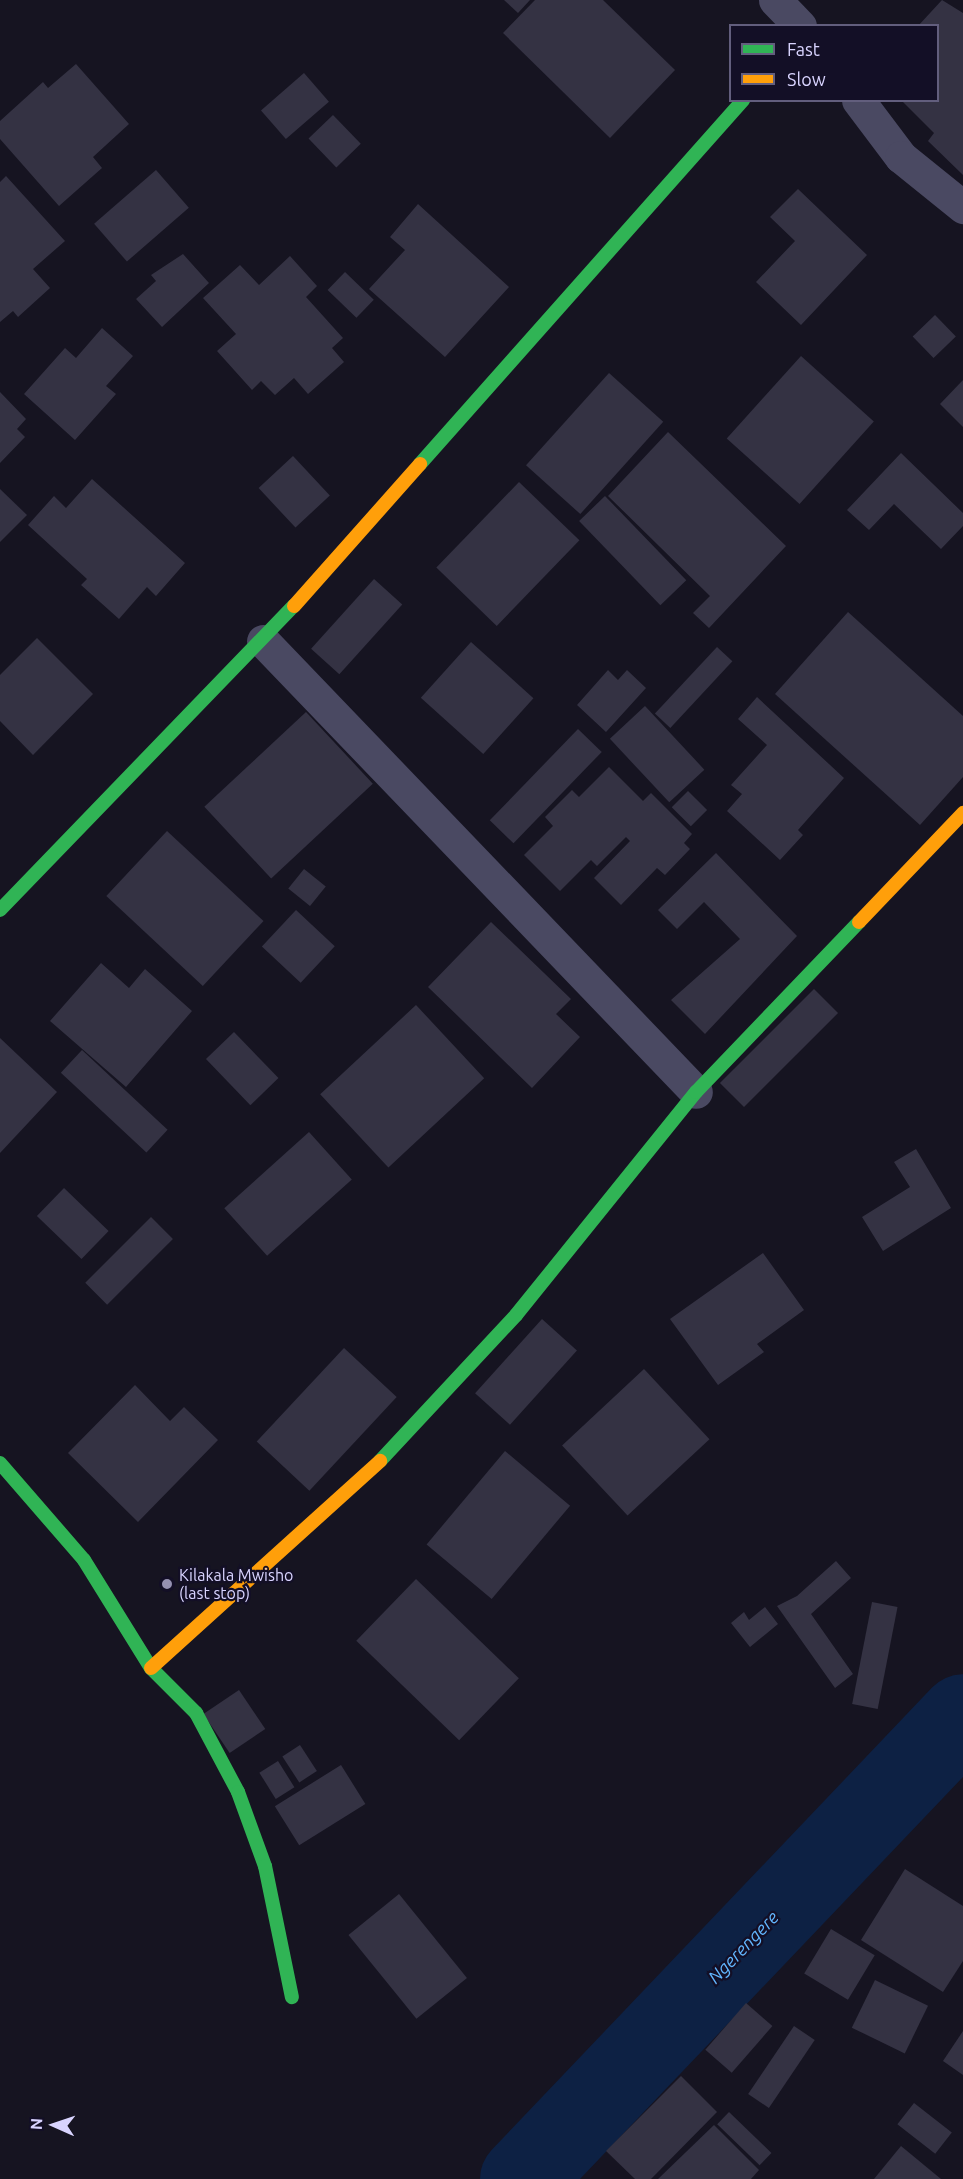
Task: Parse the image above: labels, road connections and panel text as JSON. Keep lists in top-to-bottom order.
{
  "water": ["Ngerengere"],
  "places": ["Kilakala Mwisho (last stop)"],
  "legend": ["Fast", "Slow"],
  "north": "left"
}
